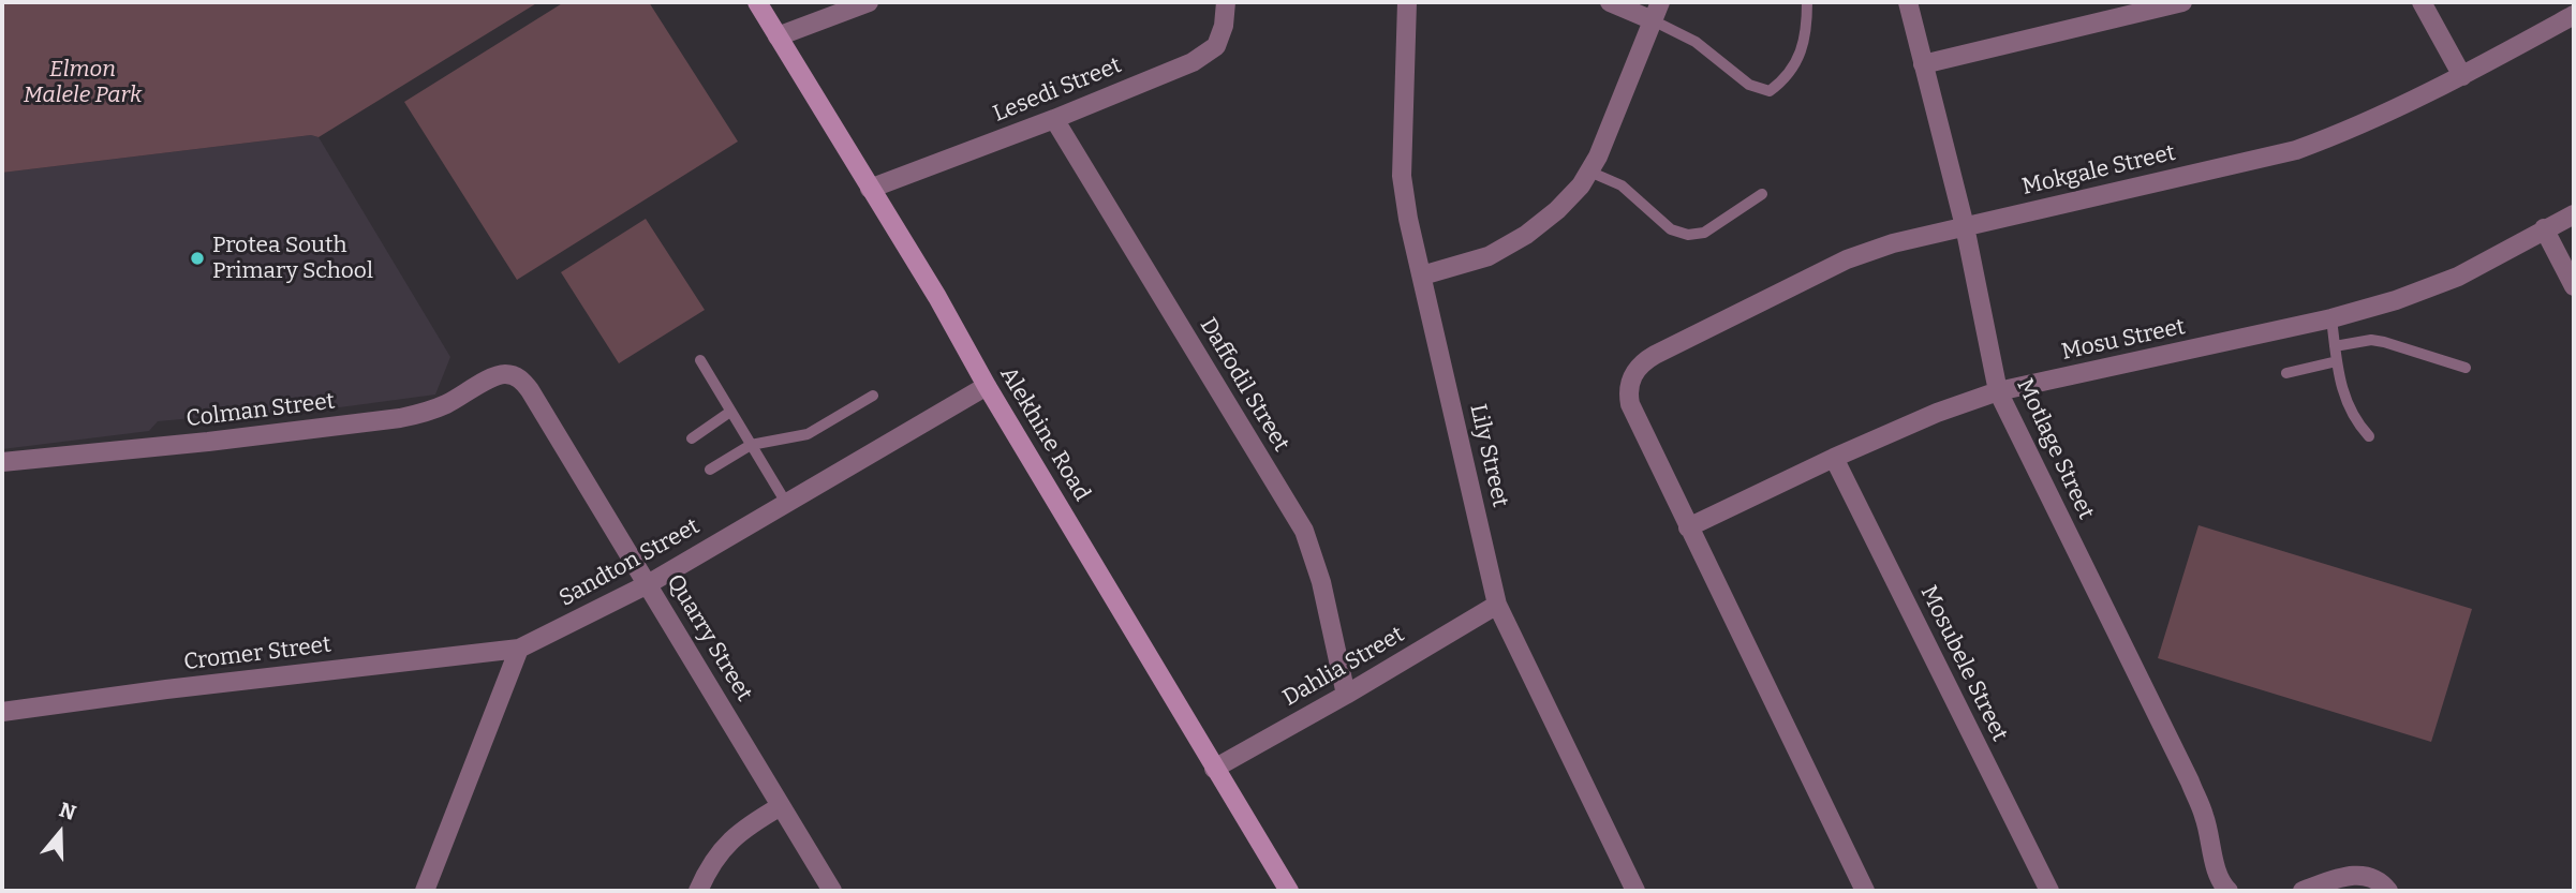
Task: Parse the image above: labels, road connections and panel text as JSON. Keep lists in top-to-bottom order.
{
  "streets": {
    "street": [
      "Lesedi Street",
      "Mokgale Street",
      "Mosu Street",
      "Daffodil Street",
      "Colman Street",
      "Alekhine Road",
      "Motlage Street",
      "Lily Street",
      "Sandton Street",
      "Quarry Street",
      "Cromer Street",
      "Mosubele Street",
      "Dahlia Street"
    ]
  },
  "crossings": [
    ["Lesedi Street", "Daffodil Street"],
    ["Lesedi Street", "Alekhine Road"],
    ["Mokgale Street", "Mosu Street"],
    ["Mokgale Street", "Motlage Street"],
    ["Mosu Street", "Motlage Street"],
    ["Mosu Street", "Mosubele Street"],
    ["Daffodil Street", "Dahlia Street"],
    ["Colman Street", "Quarry Street"],
    ["Alekhine Road", "Sandton Street"],
    ["Alekhine Road", "Dahlia Street"],
    ["Lily Street", "Dahlia Street"],
    ["Sandton Street", "Quarry Street"],
    ["Sandton Street", "Cromer Street"]
  ],
  "parks": ["Elmon Malele Park"],
  "places": ["Protea South Primary School"],
  "north": "top"
}
